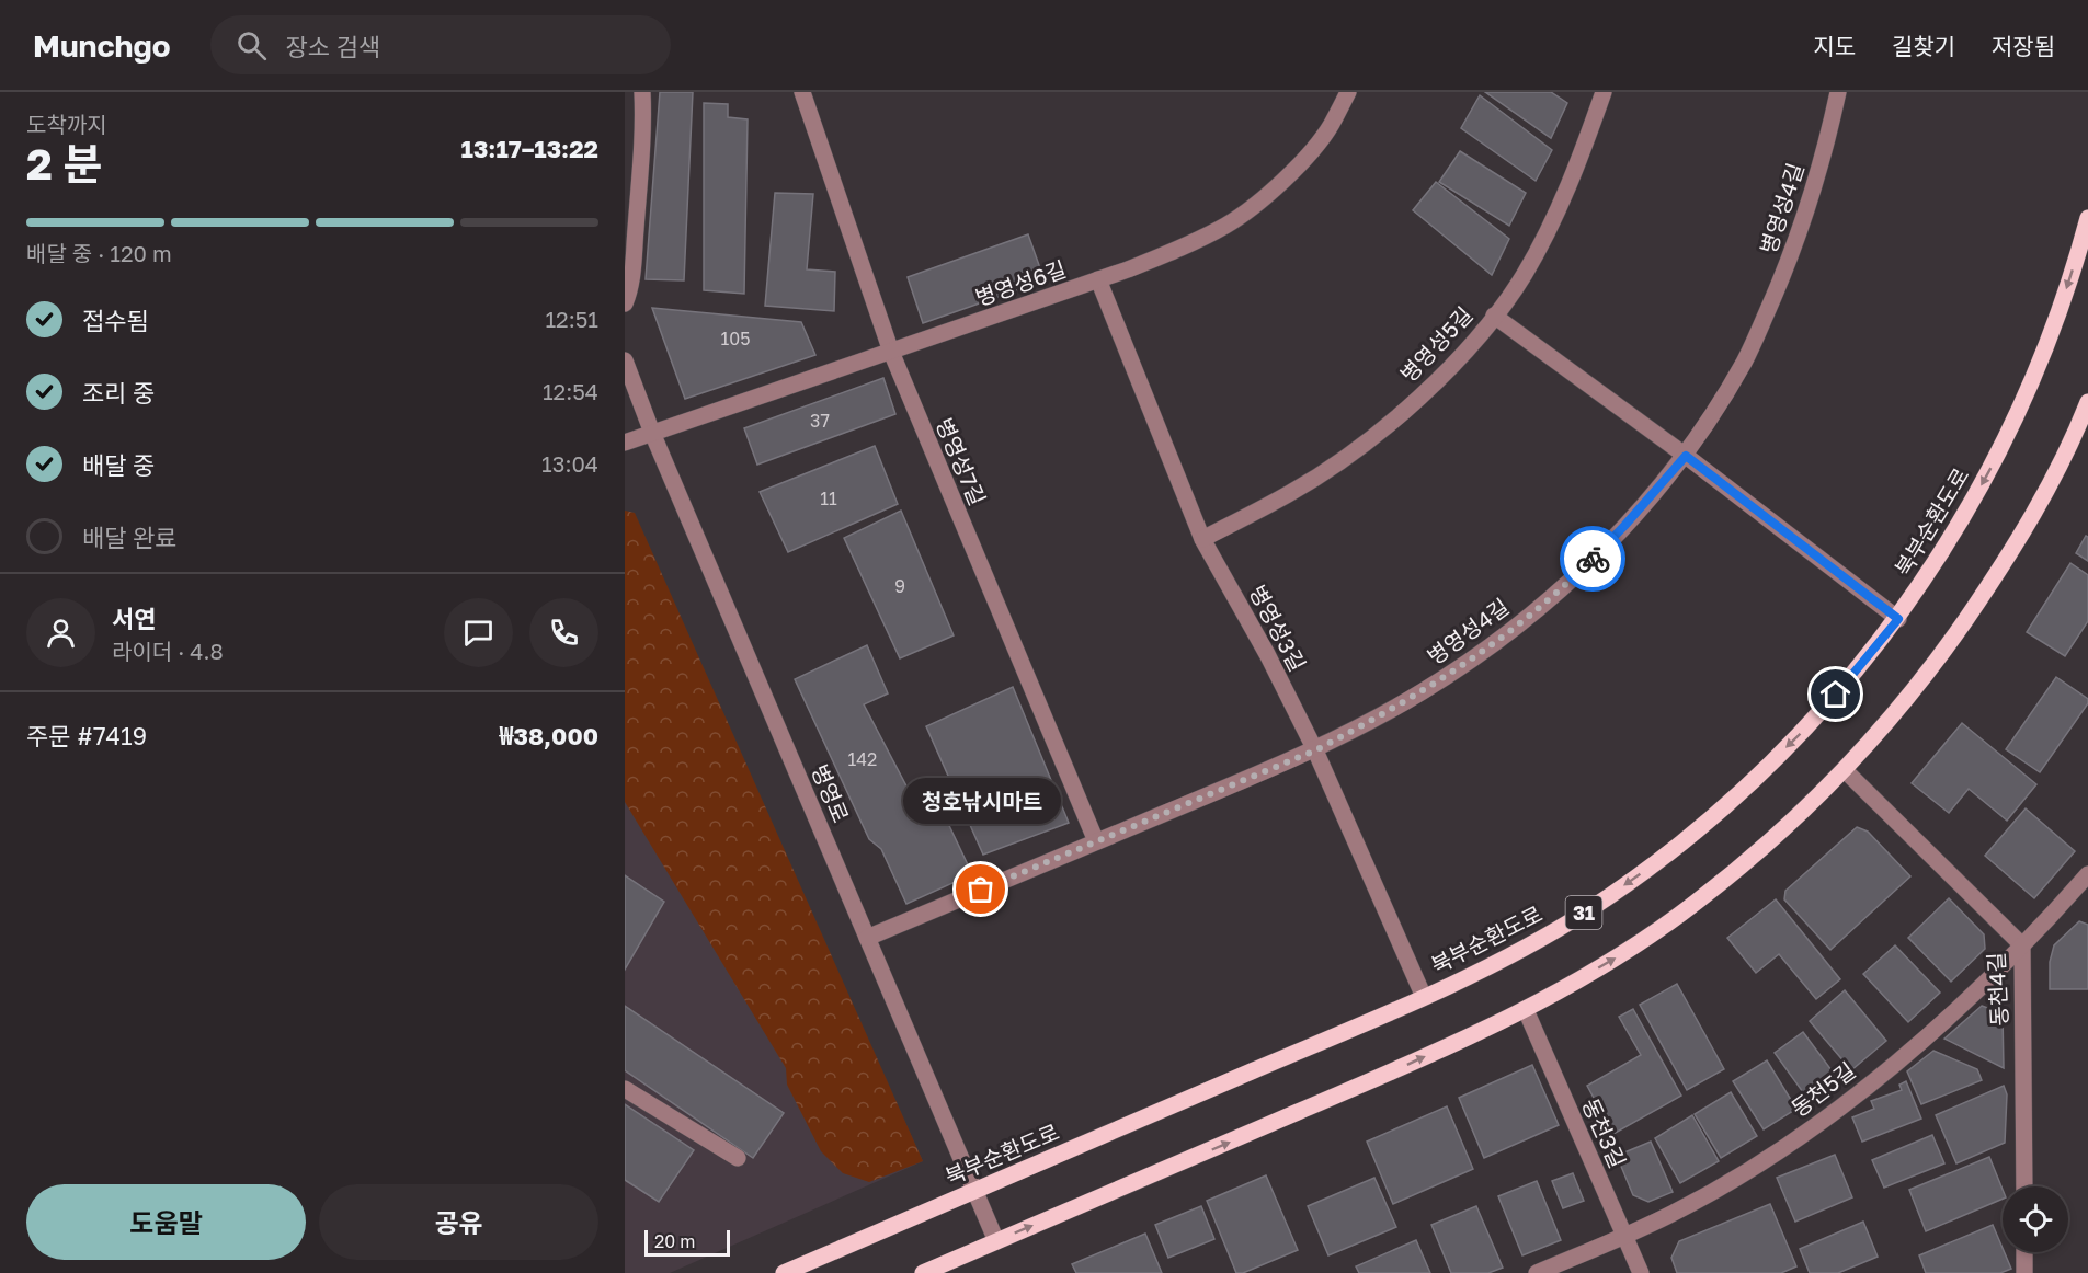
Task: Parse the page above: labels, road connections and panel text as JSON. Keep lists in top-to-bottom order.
{
  "streets": {
    "main road": ["북부순환도로", "31"],
    "street": [
      "병영성4길",
      "병영성6길",
      "병영성5길",
      "병영성7길",
      "병영성3길",
      "병영로",
      "동천4길",
      "동천5길",
      "동천3길"
    ]
  },
  "crossings": [
    ["병영성4길", "병영성7길"],
    ["병영성4길", "병영성3길"],
    ["병영성4길", "병영로"],
    ["병영성6길", "병영성7길"],
    ["병영성6길", "병영성3길"],
    ["병영성6길", "병영로"],
    ["병영성5길", "병영성3길"],
    ["북부순환도로", "병영성3길"],
    ["북부순환도로", "병영로"],
    ["병영로", "31"],
    ["31", "동천4길"],
    ["31", "동천3길"],
    ["동천4길", "동천5길"],
    ["동천5길", "동천3길"]
  ],
  "places": ["청호낚시마트"],
  "house_numbers": [
    "105",
    "37",
    "11",
    "9",
    "142"
  ],
  "scale_bar": "20 m",
  "page": {
    "header": "Munchgo",
    "search": "장소 검색",
    "nav": ["지도", "길찾기", "저장됨"],
    "heading": ["2 분", "도착까지", "13:17–13:22"],
    "panel": [
      "서연",
      "라이더 · 4.8",
      "주문 #7419",
      "₩38,000"
    ],
    "bar": "배달 중 · 120 m",
    "list": [
      ["접수됨", "12:51"],
      ["조리 중", "12:54"],
      ["배달 중", "13:04"],
      "배달 완료"
    ],
    "bubble": "청호낚시마트",
    "buttons": ["도움말", "공유"],
    "scale": "20 m"
  }
}
